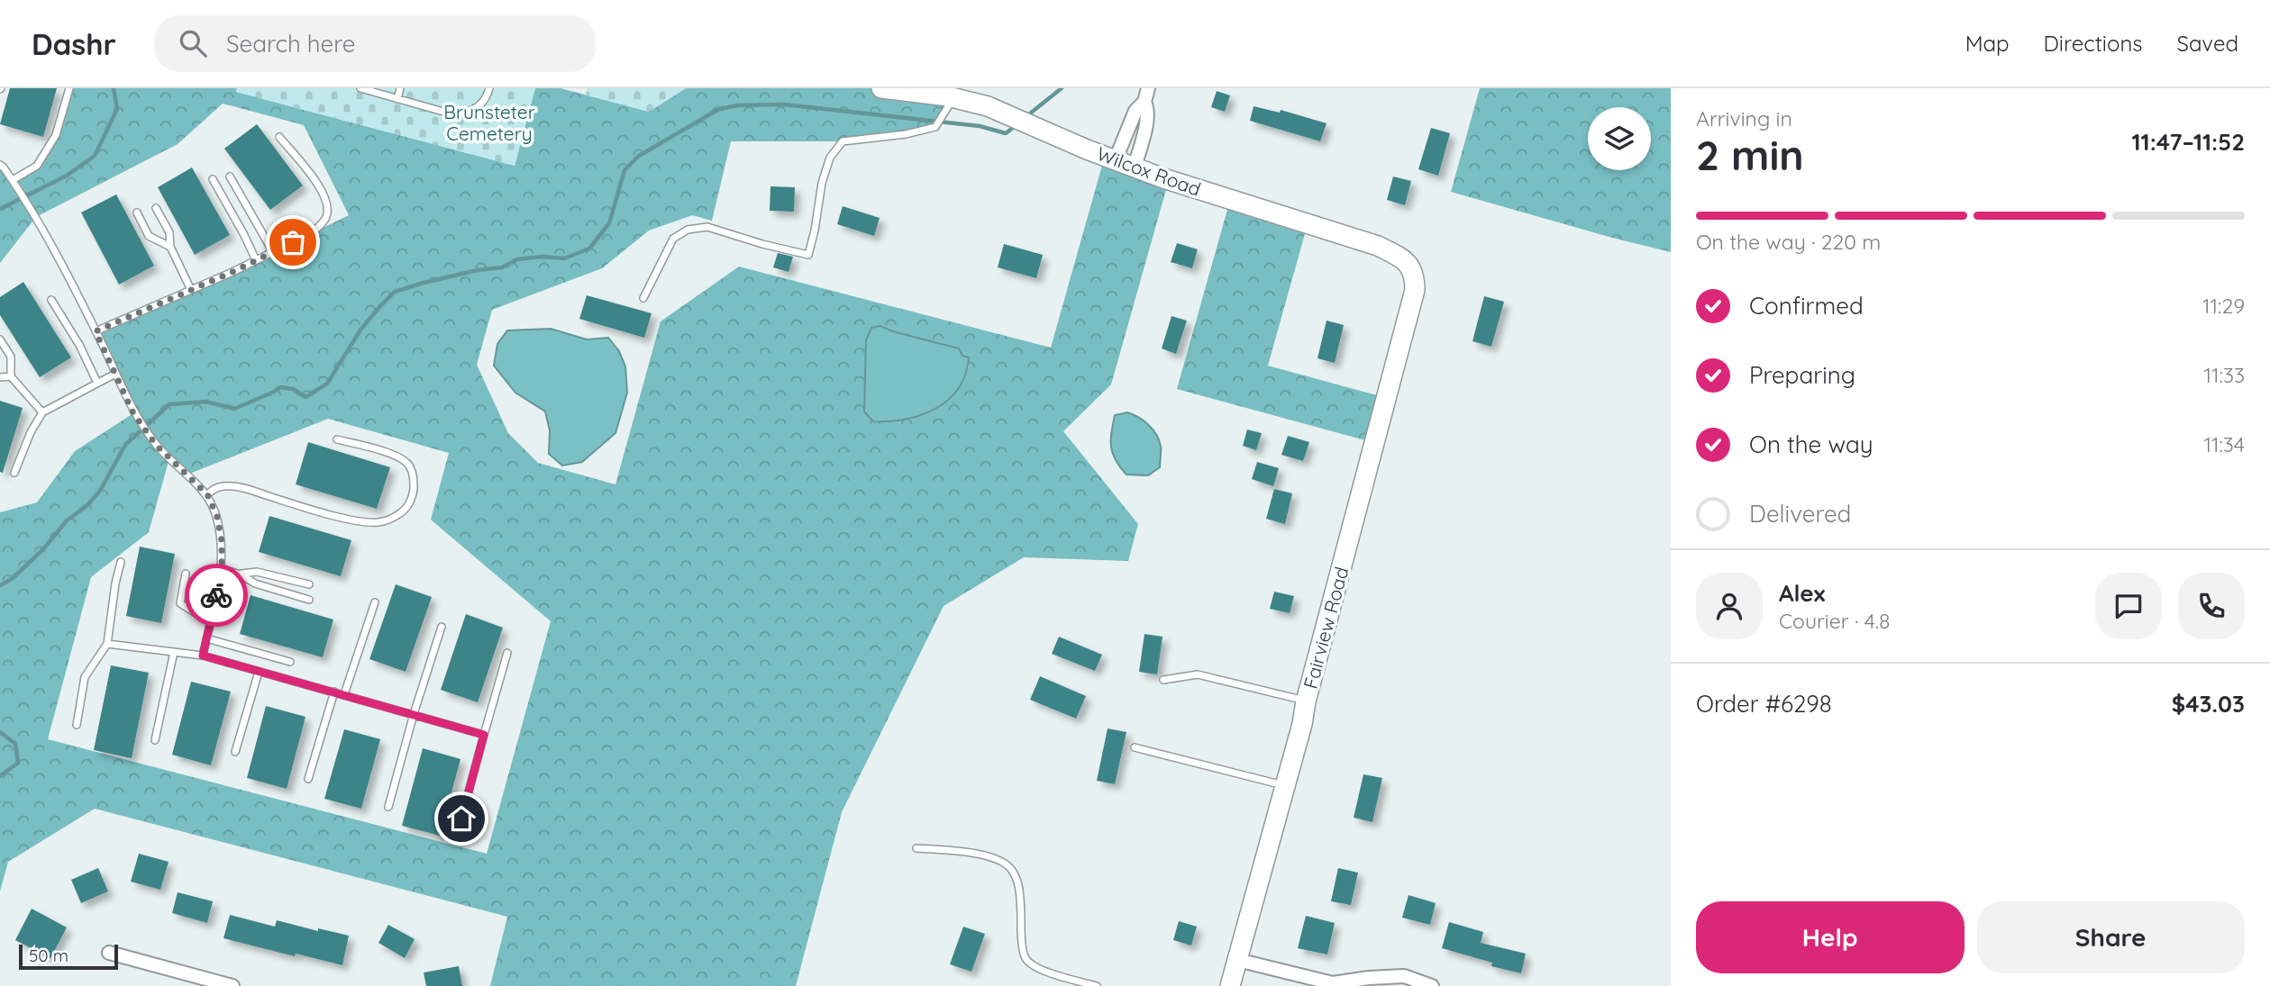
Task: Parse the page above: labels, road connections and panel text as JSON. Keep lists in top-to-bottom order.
{
  "streets": {
    "street": ["Wilcox Road", "Fairview Road"]
  },
  "crossings": [
    ["Wilcox Road", "Fairview Road"]
  ],
  "parks": ["Brunsteter Cemetery"],
  "scale_bar": "50 m",
  "page": {
    "header": "Dashr",
    "search": "Search here",
    "nav": ["Map", "Directions", "Saved"],
    "heading": ["2 min", "Arriving in", "11:47–11:52"],
    "panel": [
      "Alex",
      "Courier · 4.8",
      "Order #6298",
      "$43.03"
    ],
    "bar": "On the way · 220 m",
    "list": [
      ["Confirmed", "11:29"],
      ["Preparing", "11:33"],
      ["On the way", "11:34"],
      "Delivered"
    ],
    "buttons": ["Help", "Share"],
    "scale": "50 m"
  }
}
